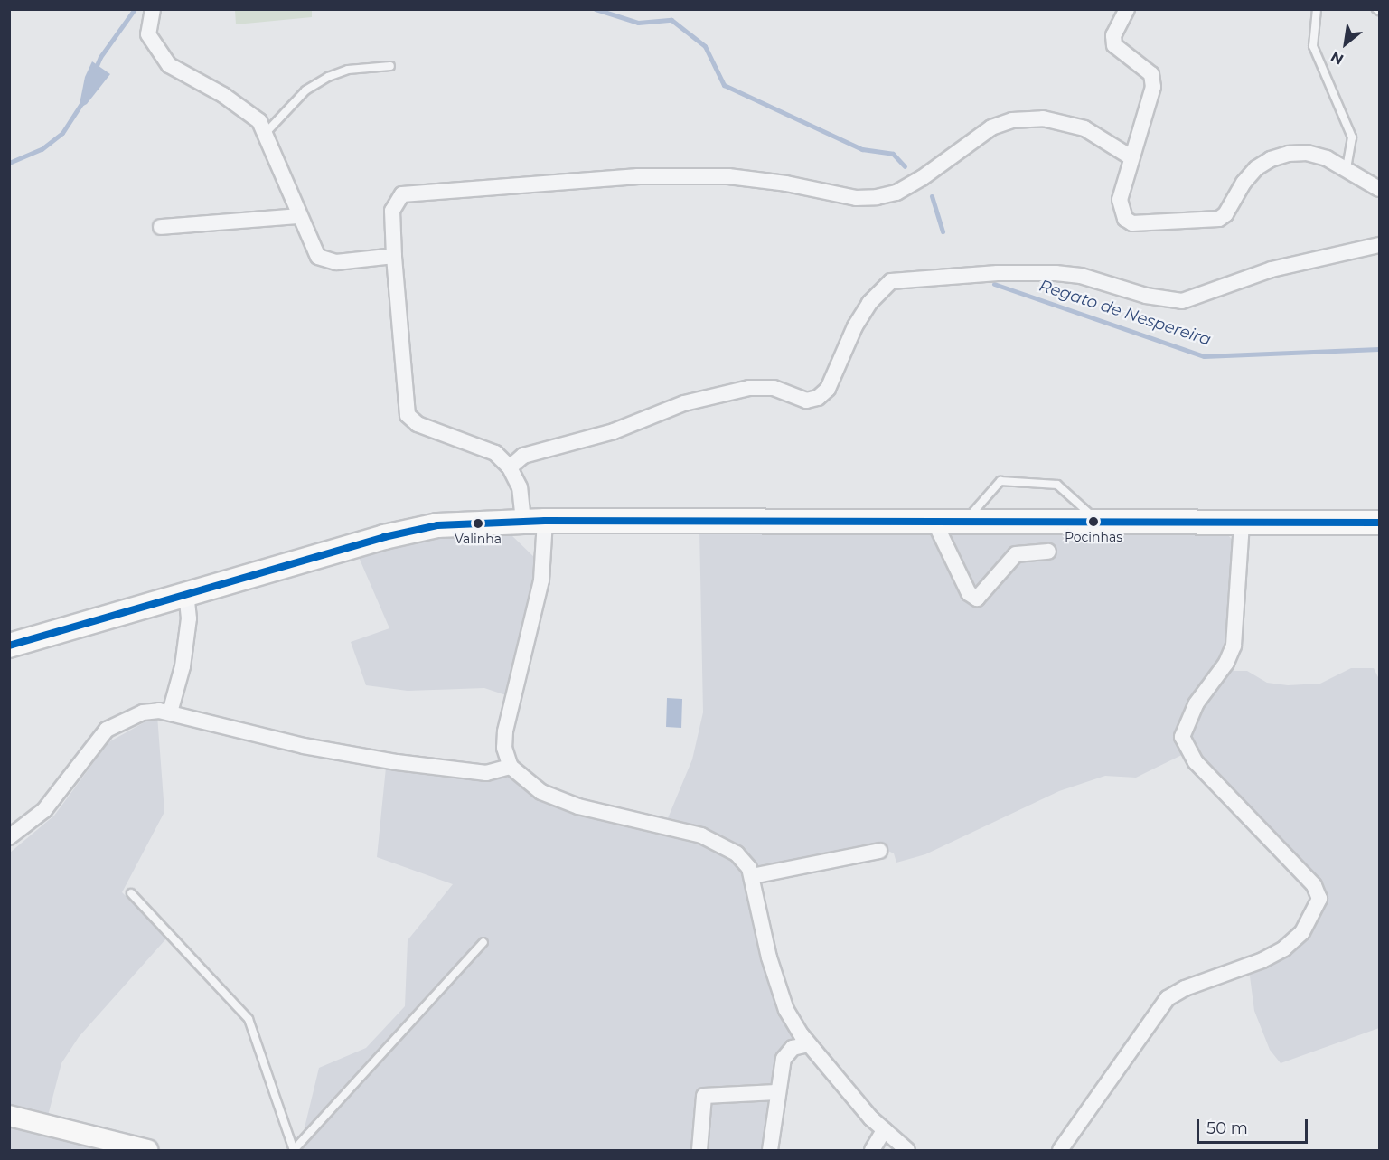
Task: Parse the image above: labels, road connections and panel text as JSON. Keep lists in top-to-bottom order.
{
  "water": ["Regato de Nespereira"],
  "places": ["Pocinhas", "Valinha"],
  "scale_bar": "50 m",
  "north": "bottom left"
}
